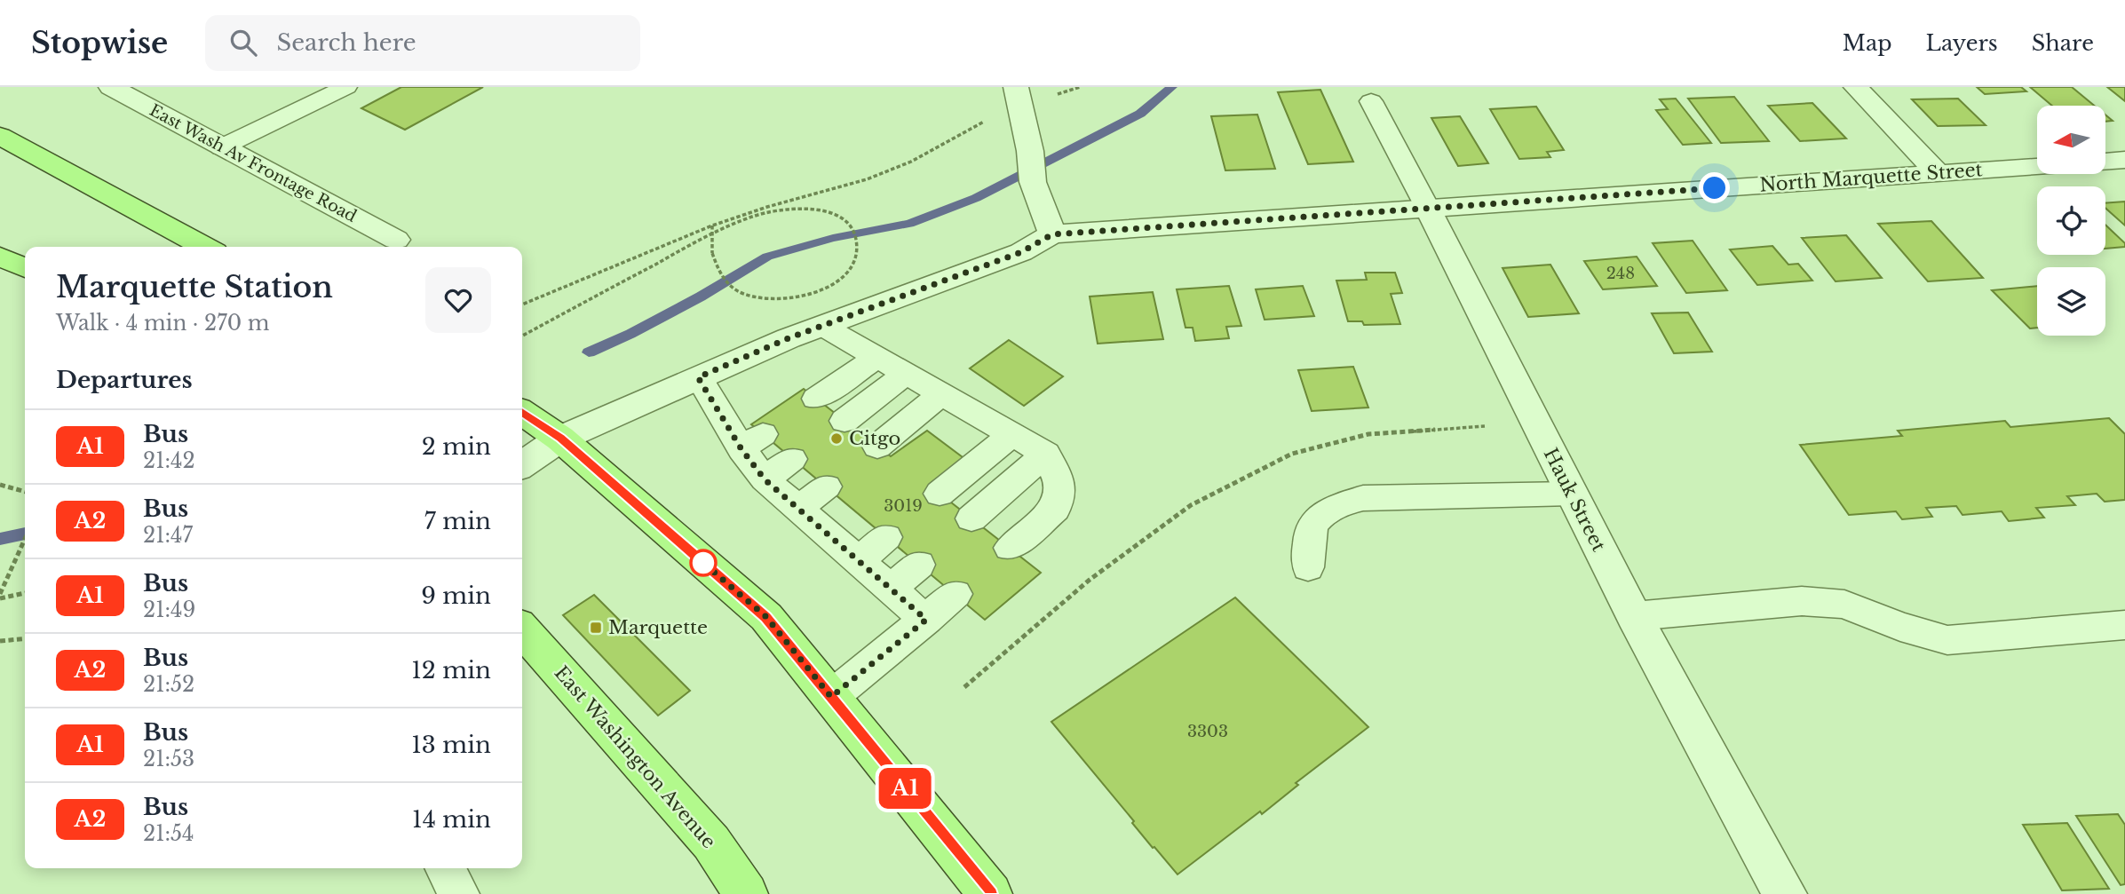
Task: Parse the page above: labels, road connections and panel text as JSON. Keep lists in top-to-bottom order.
{
  "streets": {
    "main road": ["East Washington Avenue"],
    "street": ["East Wash Av Frontage Road", "North Marquette Street", "Hauk Street"]
  },
  "crossings": [
    ["North Marquette Street", "Hauk Street"]
  ],
  "places": {
    "other": ["Citgo"],
    "transit": ["Marquette"]
  },
  "lines": ["bus line A1"],
  "house_numbers": ["248", "3019", "3303"],
  "north": "left",
  "page": {
    "header": "Stopwise",
    "search": "Search here",
    "nav": ["Map", "Layers", "Share"],
    "on_map": "A1",
    "heading": [
      ["Marquette Station", "Walk · 4 min · 270 m"],
      "Departures"
    ],
    "list": [
      {
        "mark": "A1",
        "name": "Bus",
        "note": "21:42",
        "value": "2 min"
      },
      {
        "mark": "A2",
        "name": "Bus",
        "note": "21:47",
        "value": "7 min"
      },
      {
        "mark": "A1",
        "name": "Bus",
        "note": "21:49",
        "value": "9 min"
      },
      {
        "mark": "A2",
        "name": "Bus",
        "note": "21:52",
        "value": "12 min"
      },
      {
        "mark": "A1",
        "name": "Bus",
        "note": "21:53",
        "value": "13 min"
      },
      {
        "mark": "A2",
        "name": "Bus",
        "note": "21:54",
        "value": "14 min"
      }
    ]
  }
}
